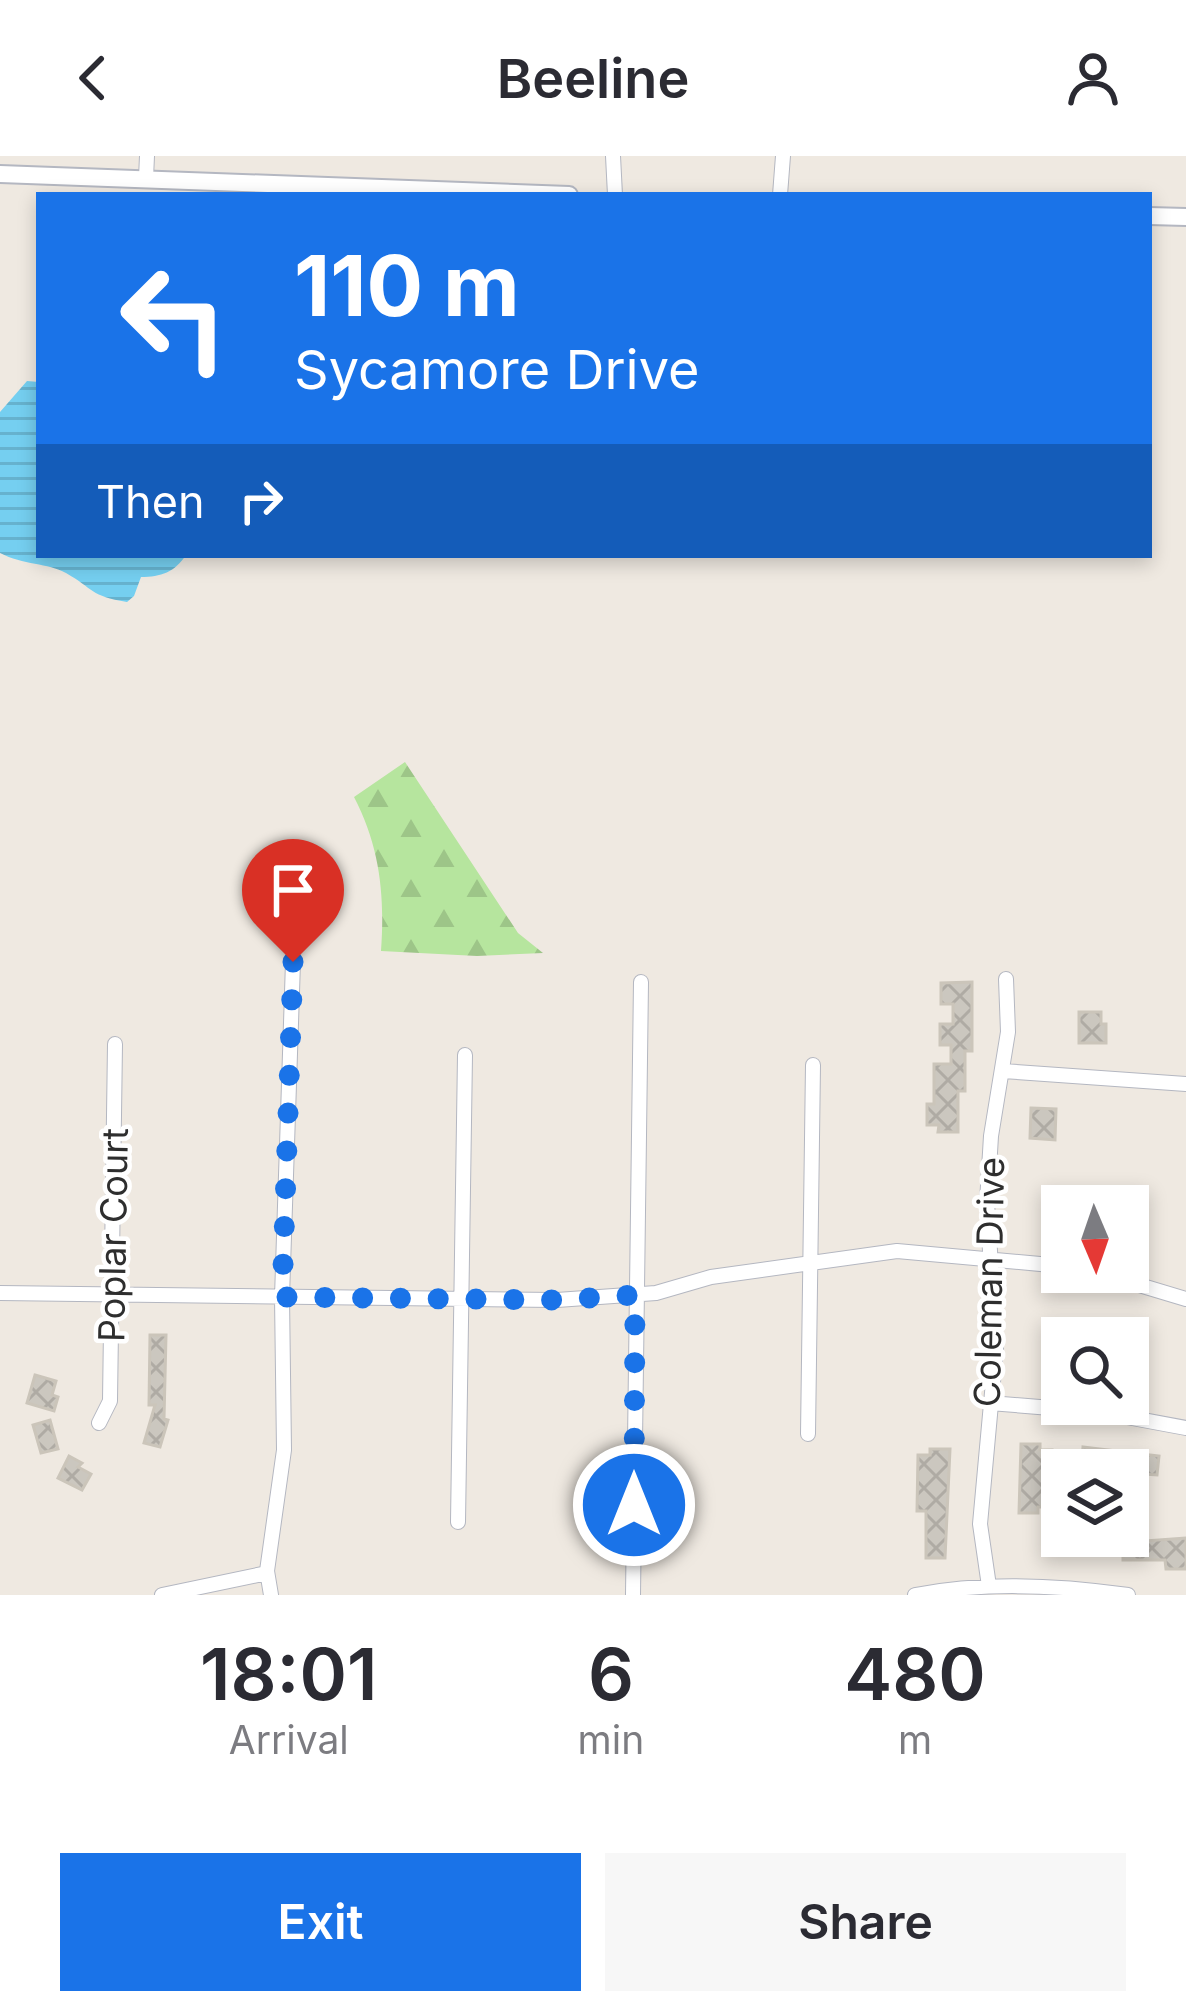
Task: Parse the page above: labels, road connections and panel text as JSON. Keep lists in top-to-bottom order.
{
  "streets": {
    "street": ["Poplar Court", "Coleman Drive"]
  },
  "north": "bottom",
  "page": {
    "header": "Beeline",
    "turn": ["110 m", "Sycamore Drive"],
    "then": "Then",
    "eta": [
      "18:01",
      "Arrival",
      "6",
      "min",
      "480",
      "m"
    ],
    "buttons": ["Exit", "Share"]
  }
}
